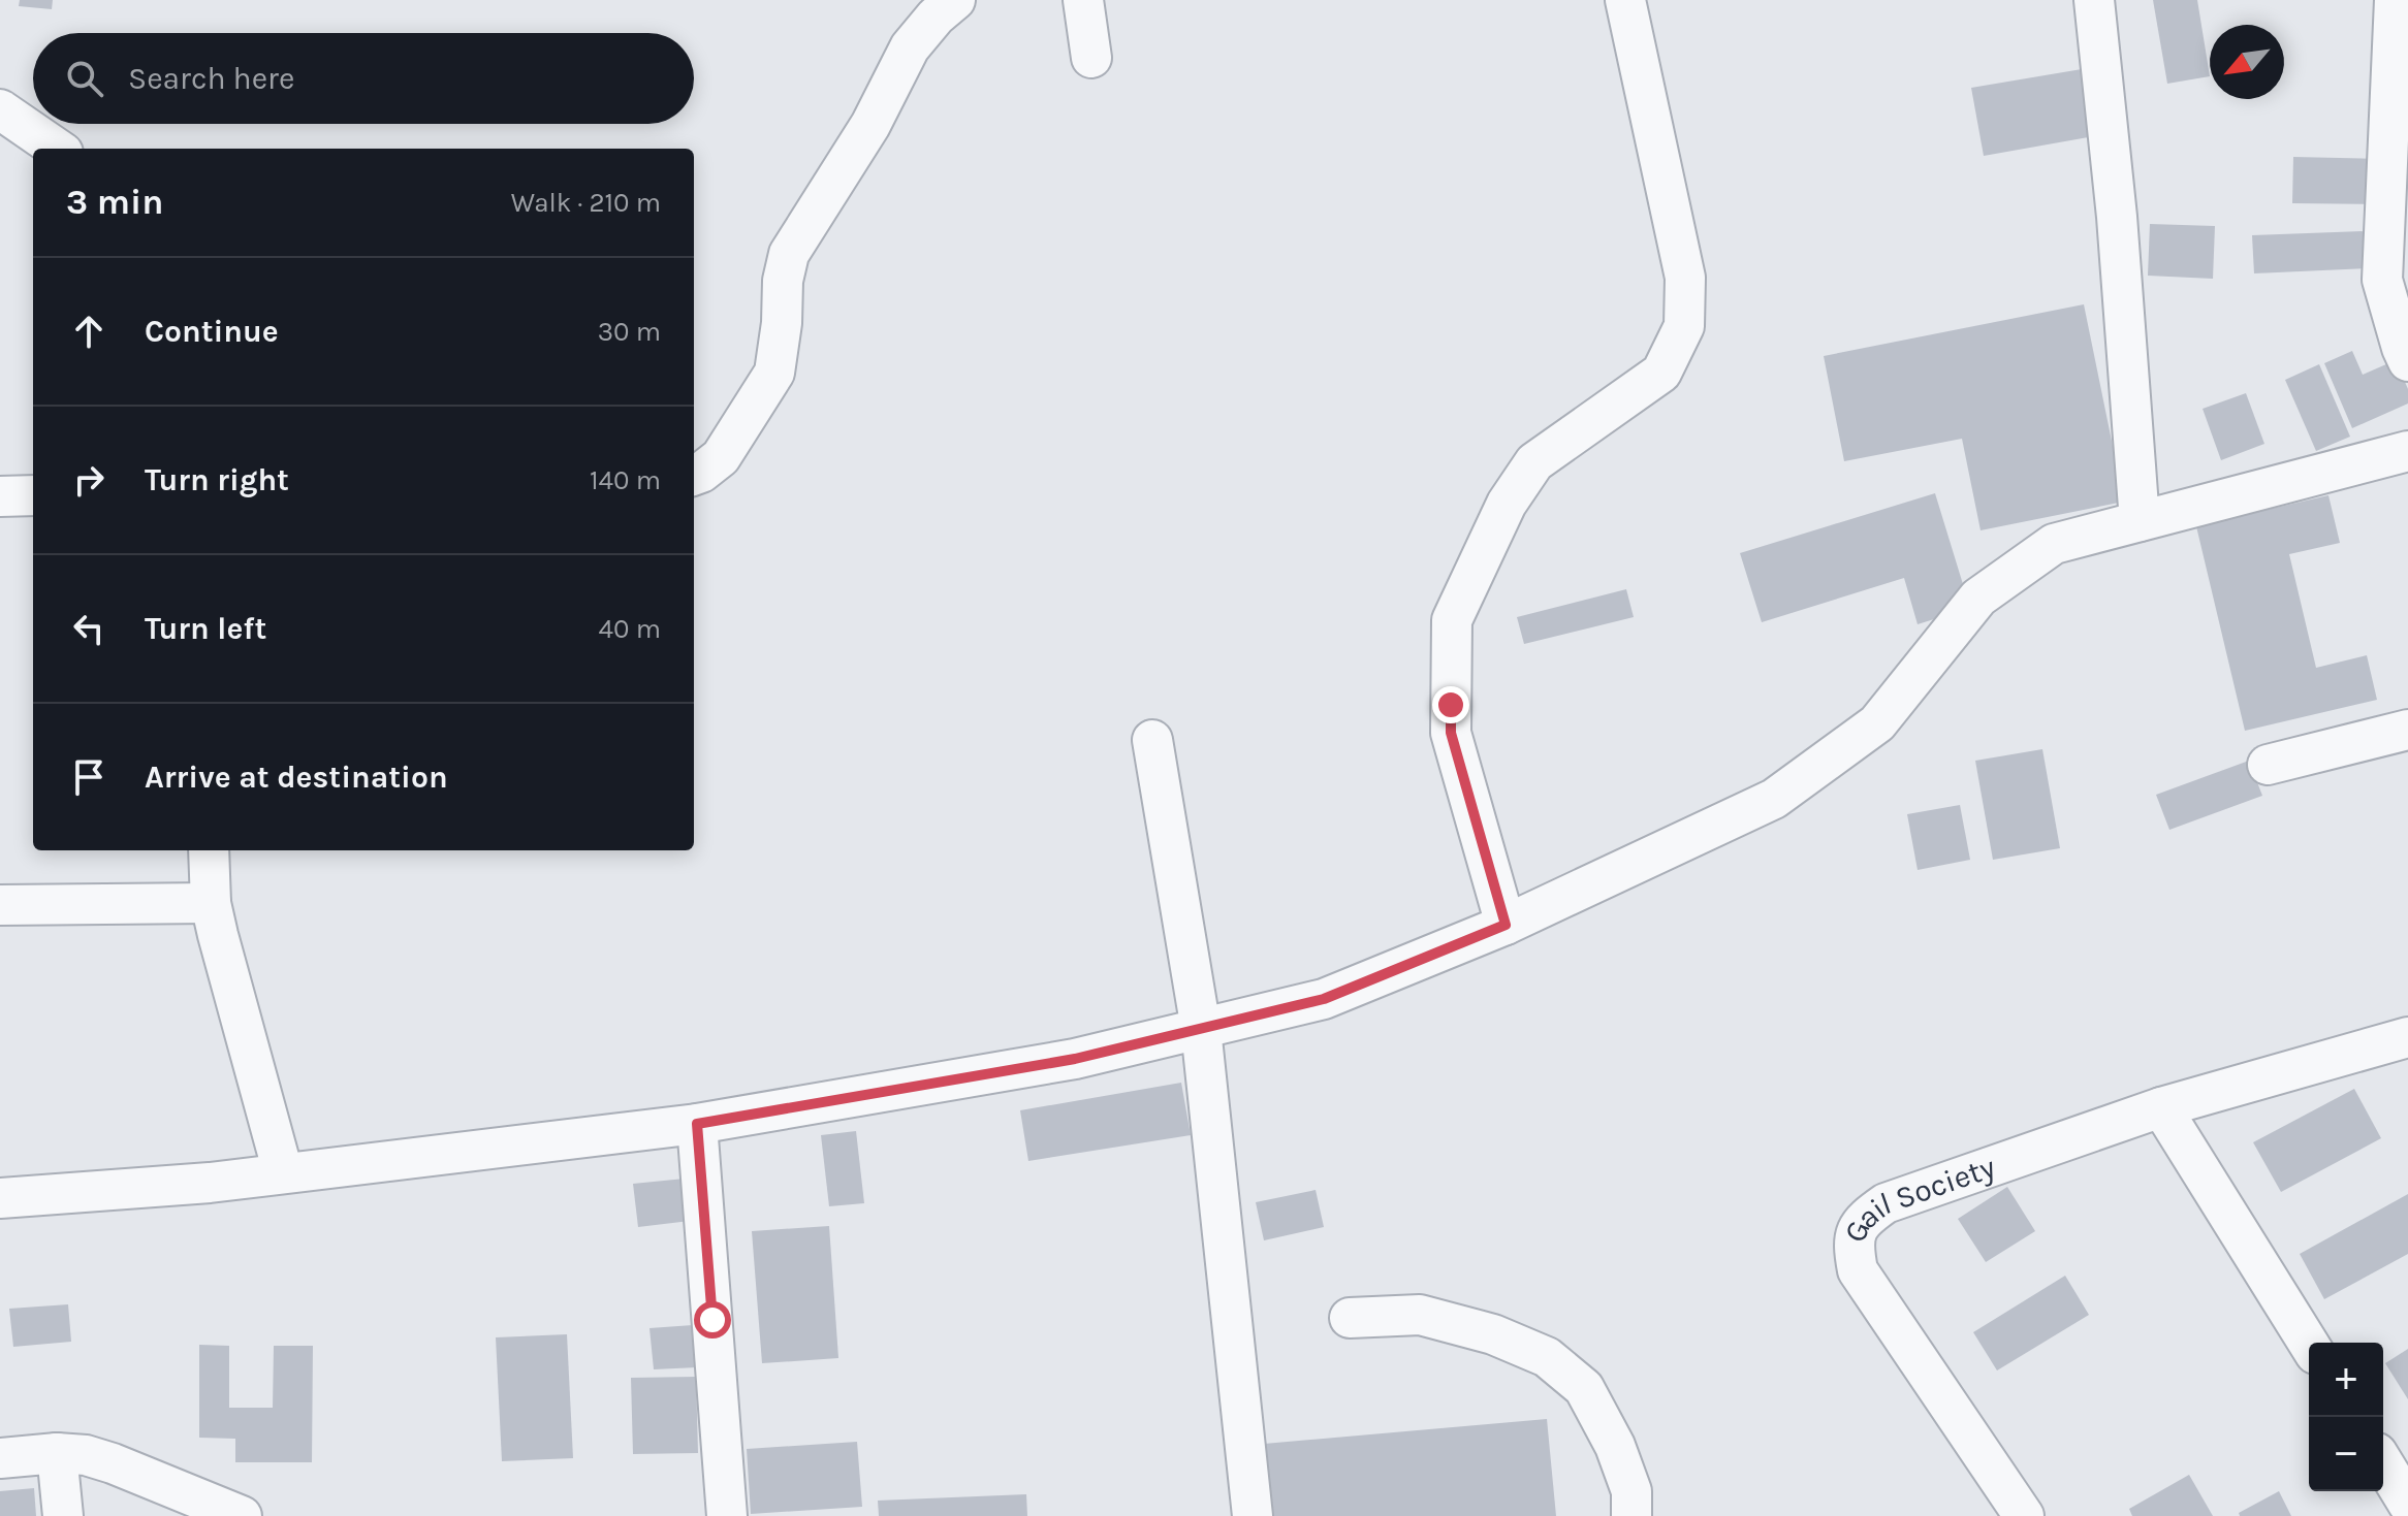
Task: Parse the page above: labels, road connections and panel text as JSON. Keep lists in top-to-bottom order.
{
  "streets": {
    "street": ["Gail Society"]
  },
  "north": "bottom left",
  "page": {
    "search": "Search here",
    "heading": ["3 min", "Walk · 210 m"],
    "list": [
      ["Continue", "30 m"],
      ["Turn right", "140 m"],
      ["Turn left", "40 m"],
      "Arrive at destination"
    ],
    "map_buttons": ["+", "−"]
  }
}
